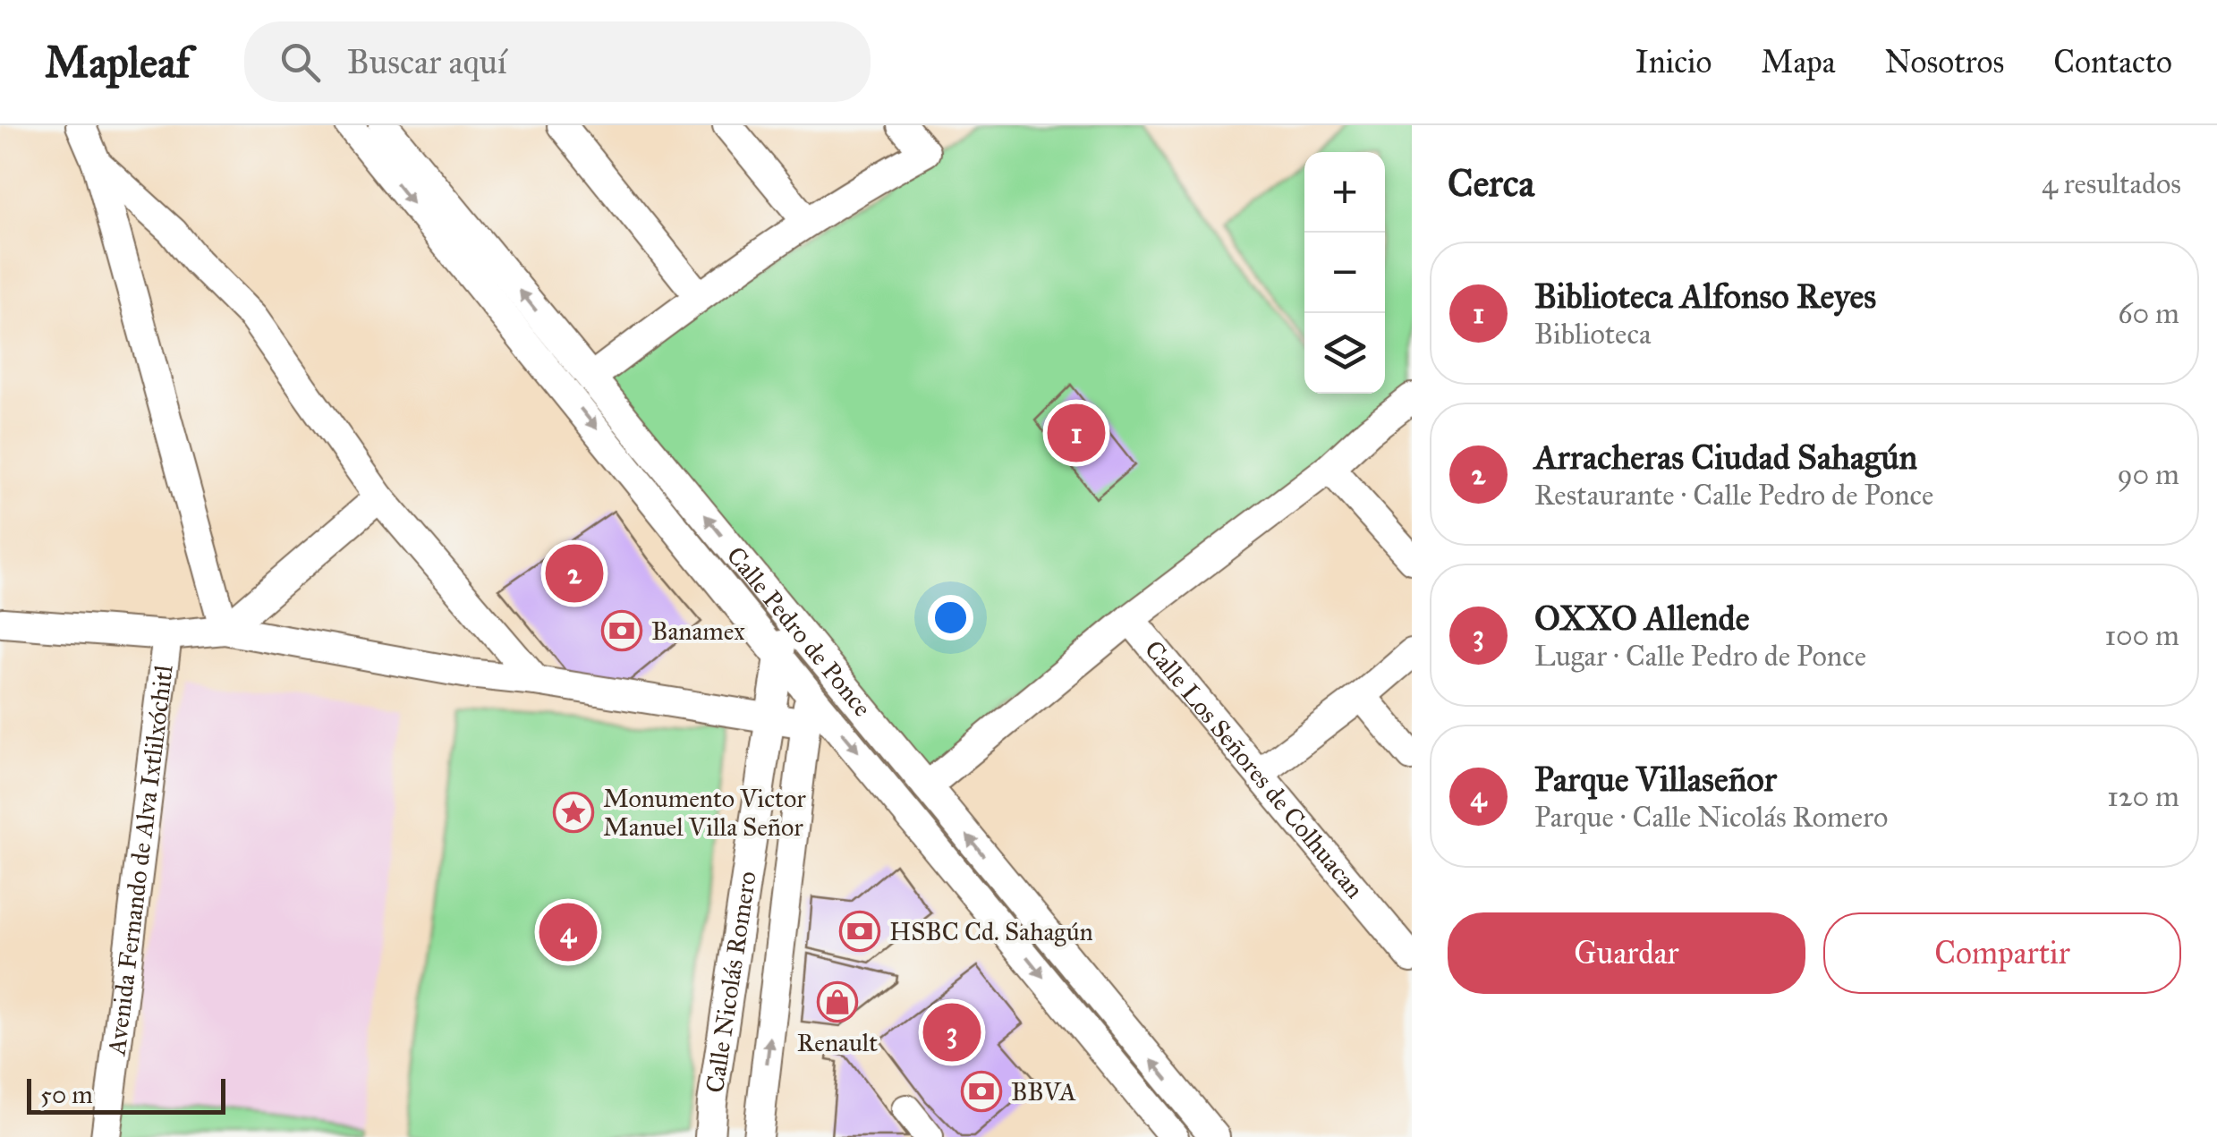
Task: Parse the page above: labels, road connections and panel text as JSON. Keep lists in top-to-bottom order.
{
  "streets": {
    "street": [
      "Calle Pedro de Ponce",
      "Calle Los Señores de Colhuacan",
      "Avenida Fernando de Alva Ixtlilxóchitl",
      "Calle Nicolás Romero"
    ]
  },
  "crossings": [
    ["Calle Pedro de Ponce", "Calle Nicolás Romero"]
  ],
  "places": {
    "bank": ["Banamex", "HSBC Cd. Sahagún", "BBVA"],
    "place": ["Monumento Victor Manuel Villa Señor"],
    "shop": ["Renault"]
  },
  "scale_bar": "50 m",
  "page": {
    "header": "Mapleaf",
    "search": "Buscar aquí",
    "nav": [
      "Inicio",
      "Mapa",
      "Nosotros",
      "Contacto"
    ],
    "heading": ["Cerca", "4 resultados"],
    "map_buttons": ["+", "−"],
    "list": [
      {
        "mark": "1",
        "name": "Biblioteca Alfonso Reyes",
        "note": "Biblioteca",
        "value": "60 m"
      },
      {
        "mark": "2",
        "name": "Arracheras Ciudad Sahagún",
        "note": "Restaurante · Calle Pedro de Ponce",
        "value": "90 m"
      },
      {
        "mark": "3",
        "name": "OXXO Allende",
        "note": "Lugar · Calle Pedro de Ponce",
        "value": "100 m"
      },
      {
        "mark": "4",
        "name": "Parque Villaseñor",
        "note": "Parque · Calle Nicolás Romero",
        "value": "120 m"
      }
    ],
    "pins": [
      "1",
      "2",
      "4",
      "3"
    ],
    "buttons": ["Guardar", "Compartir"],
    "scale": "50 m"
  }
}
